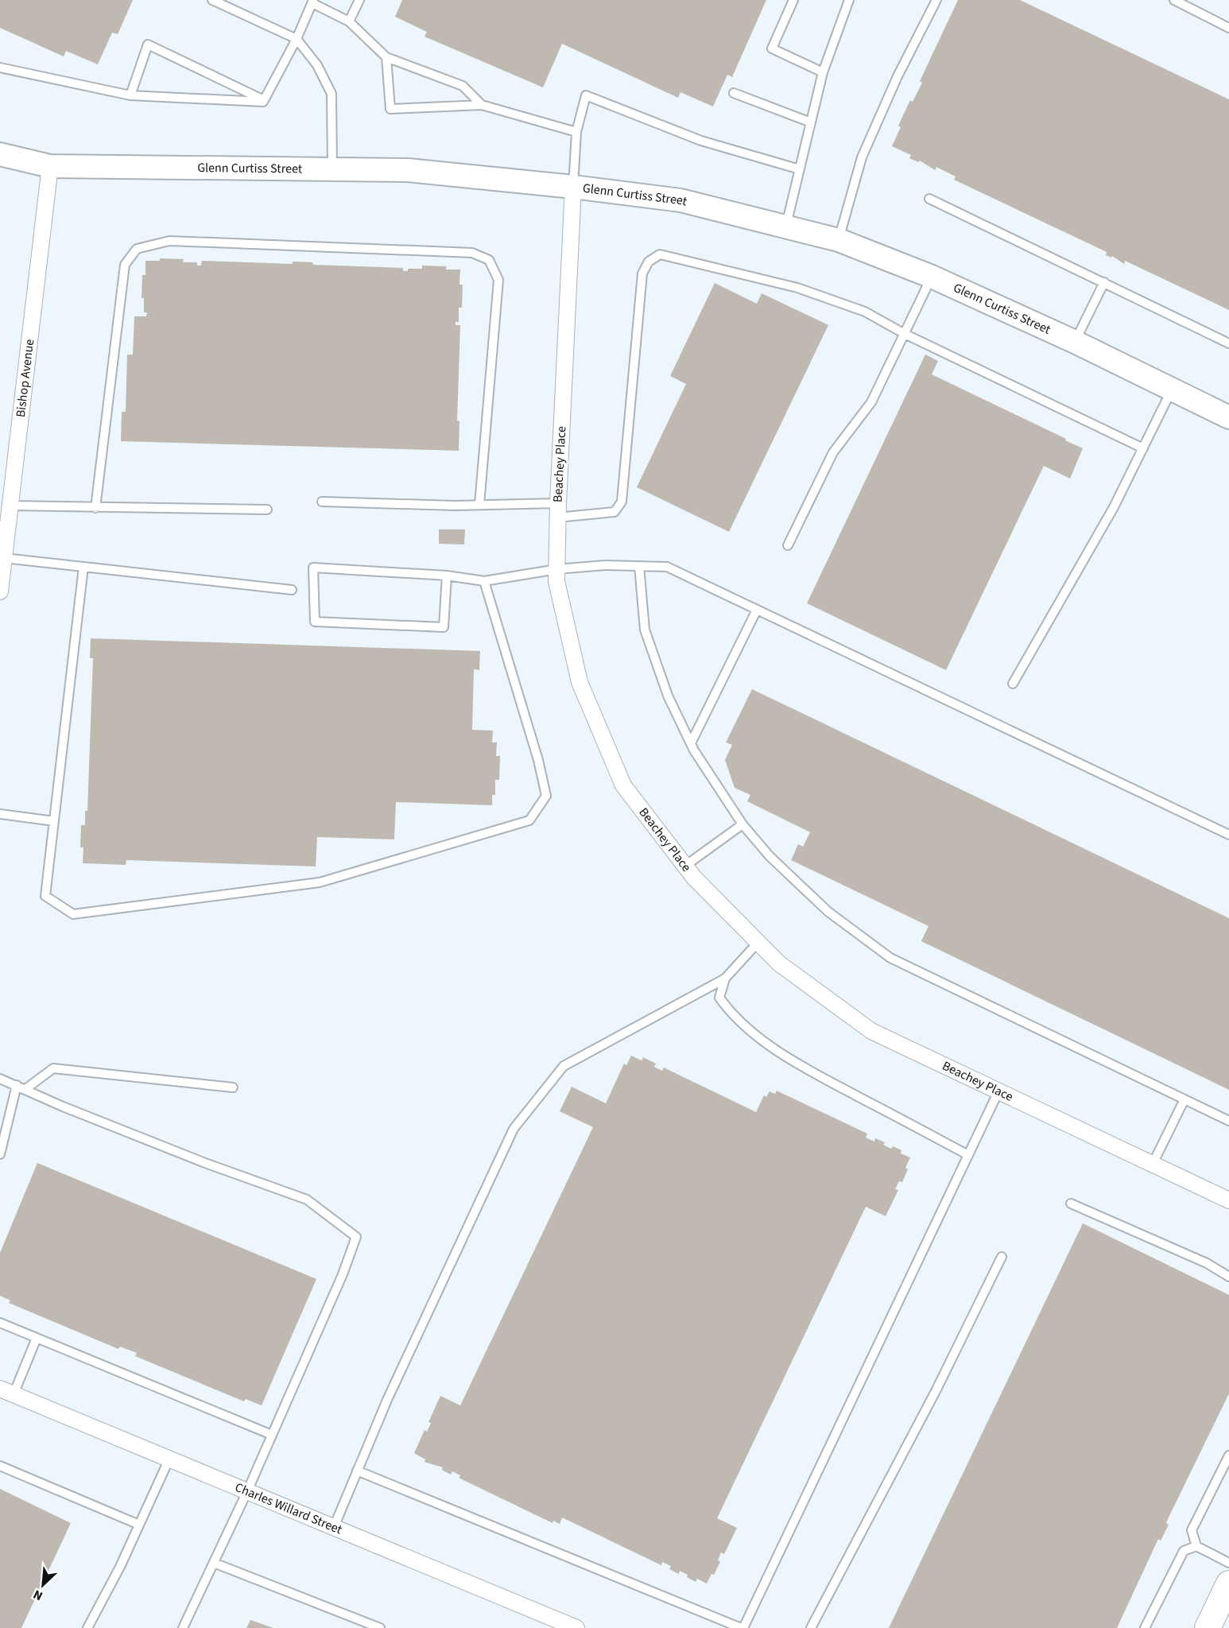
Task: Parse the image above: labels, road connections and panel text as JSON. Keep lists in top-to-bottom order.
{
  "streets": {
    "street": [
      "Glenn Curtiss Street",
      "Bishop Avenue",
      "Beachey Place",
      "Charles Willard Street"
    ]
  },
  "crossings": [
    ["Glenn Curtiss Street", "Bishop Avenue"],
    ["Glenn Curtiss Street", "Beachey Place"]
  ],
  "north": "bottom left"
}
